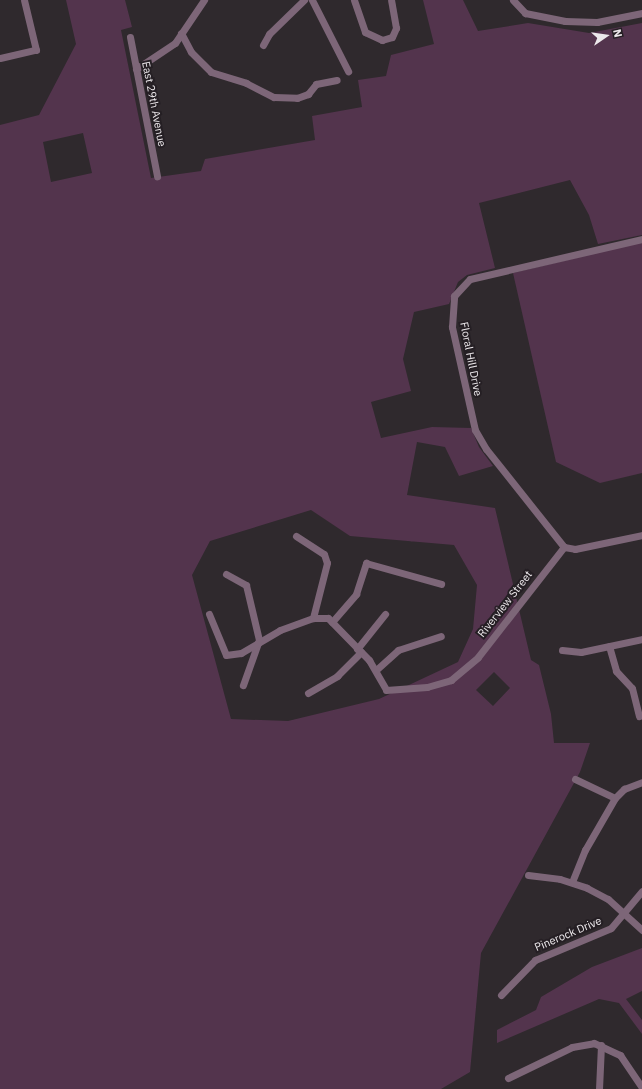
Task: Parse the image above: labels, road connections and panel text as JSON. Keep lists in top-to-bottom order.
{
  "streets": {
    "street": [
      "East 29th Avenue",
      "Floral Hill Drive",
      "Riverview Street",
      "Pinerock Drive"
    ]
  },
  "crossings": [
    ["Floral Hill Drive", "Riverview Street"]
  ],
  "north": "right"
}
